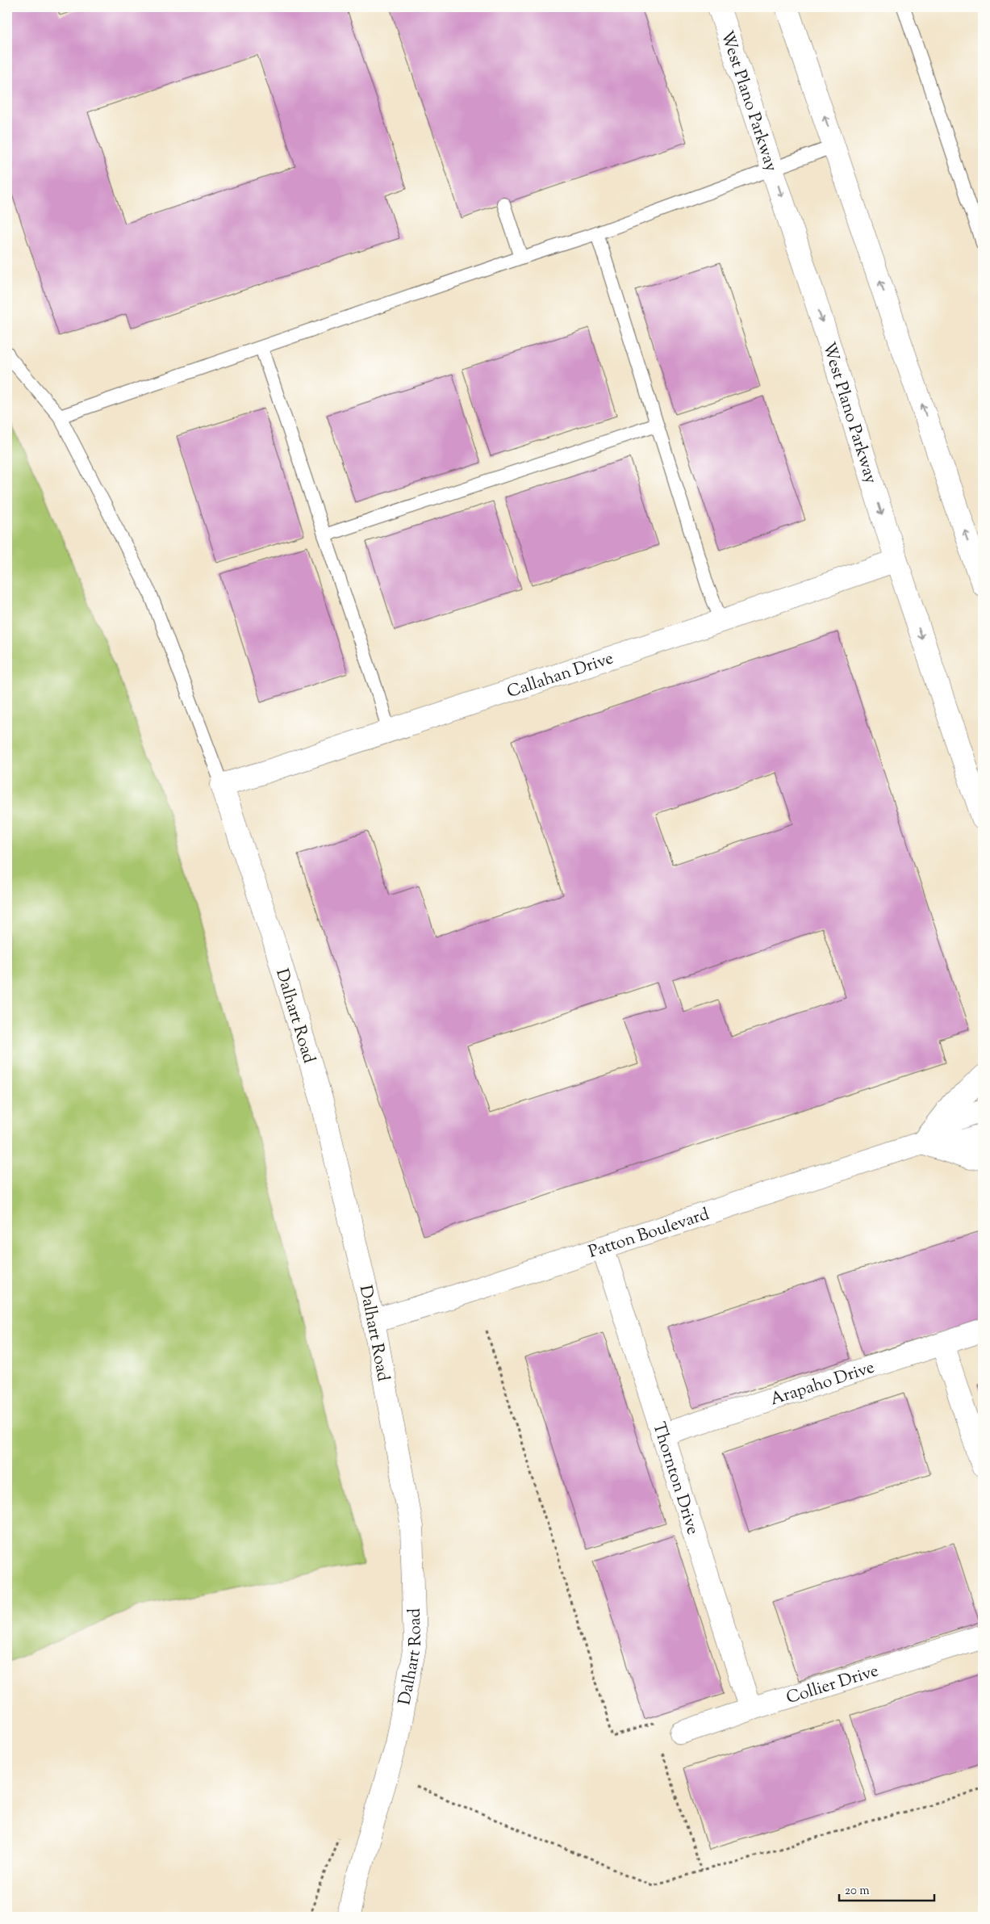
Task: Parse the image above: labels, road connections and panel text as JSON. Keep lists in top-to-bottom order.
{
  "streets": {
    "street": [
      "West Plano Parkway",
      "Callahan Drive",
      "Dalhart Road",
      "Patton Boulevard",
      "Arapaho Drive",
      "Thornton Drive",
      "Collier Drive"
    ]
  },
  "crossings": [
    ["West Plano Parkway", "Callahan Drive"],
    ["Callahan Drive", "Dalhart Road"],
    ["Dalhart Road", "Patton Boulevard"],
    ["Patton Boulevard", "Thornton Drive"],
    ["Arapaho Drive", "Thornton Drive"],
    ["Thornton Drive", "Collier Drive"]
  ],
  "scale_bar": "20 m"
}
